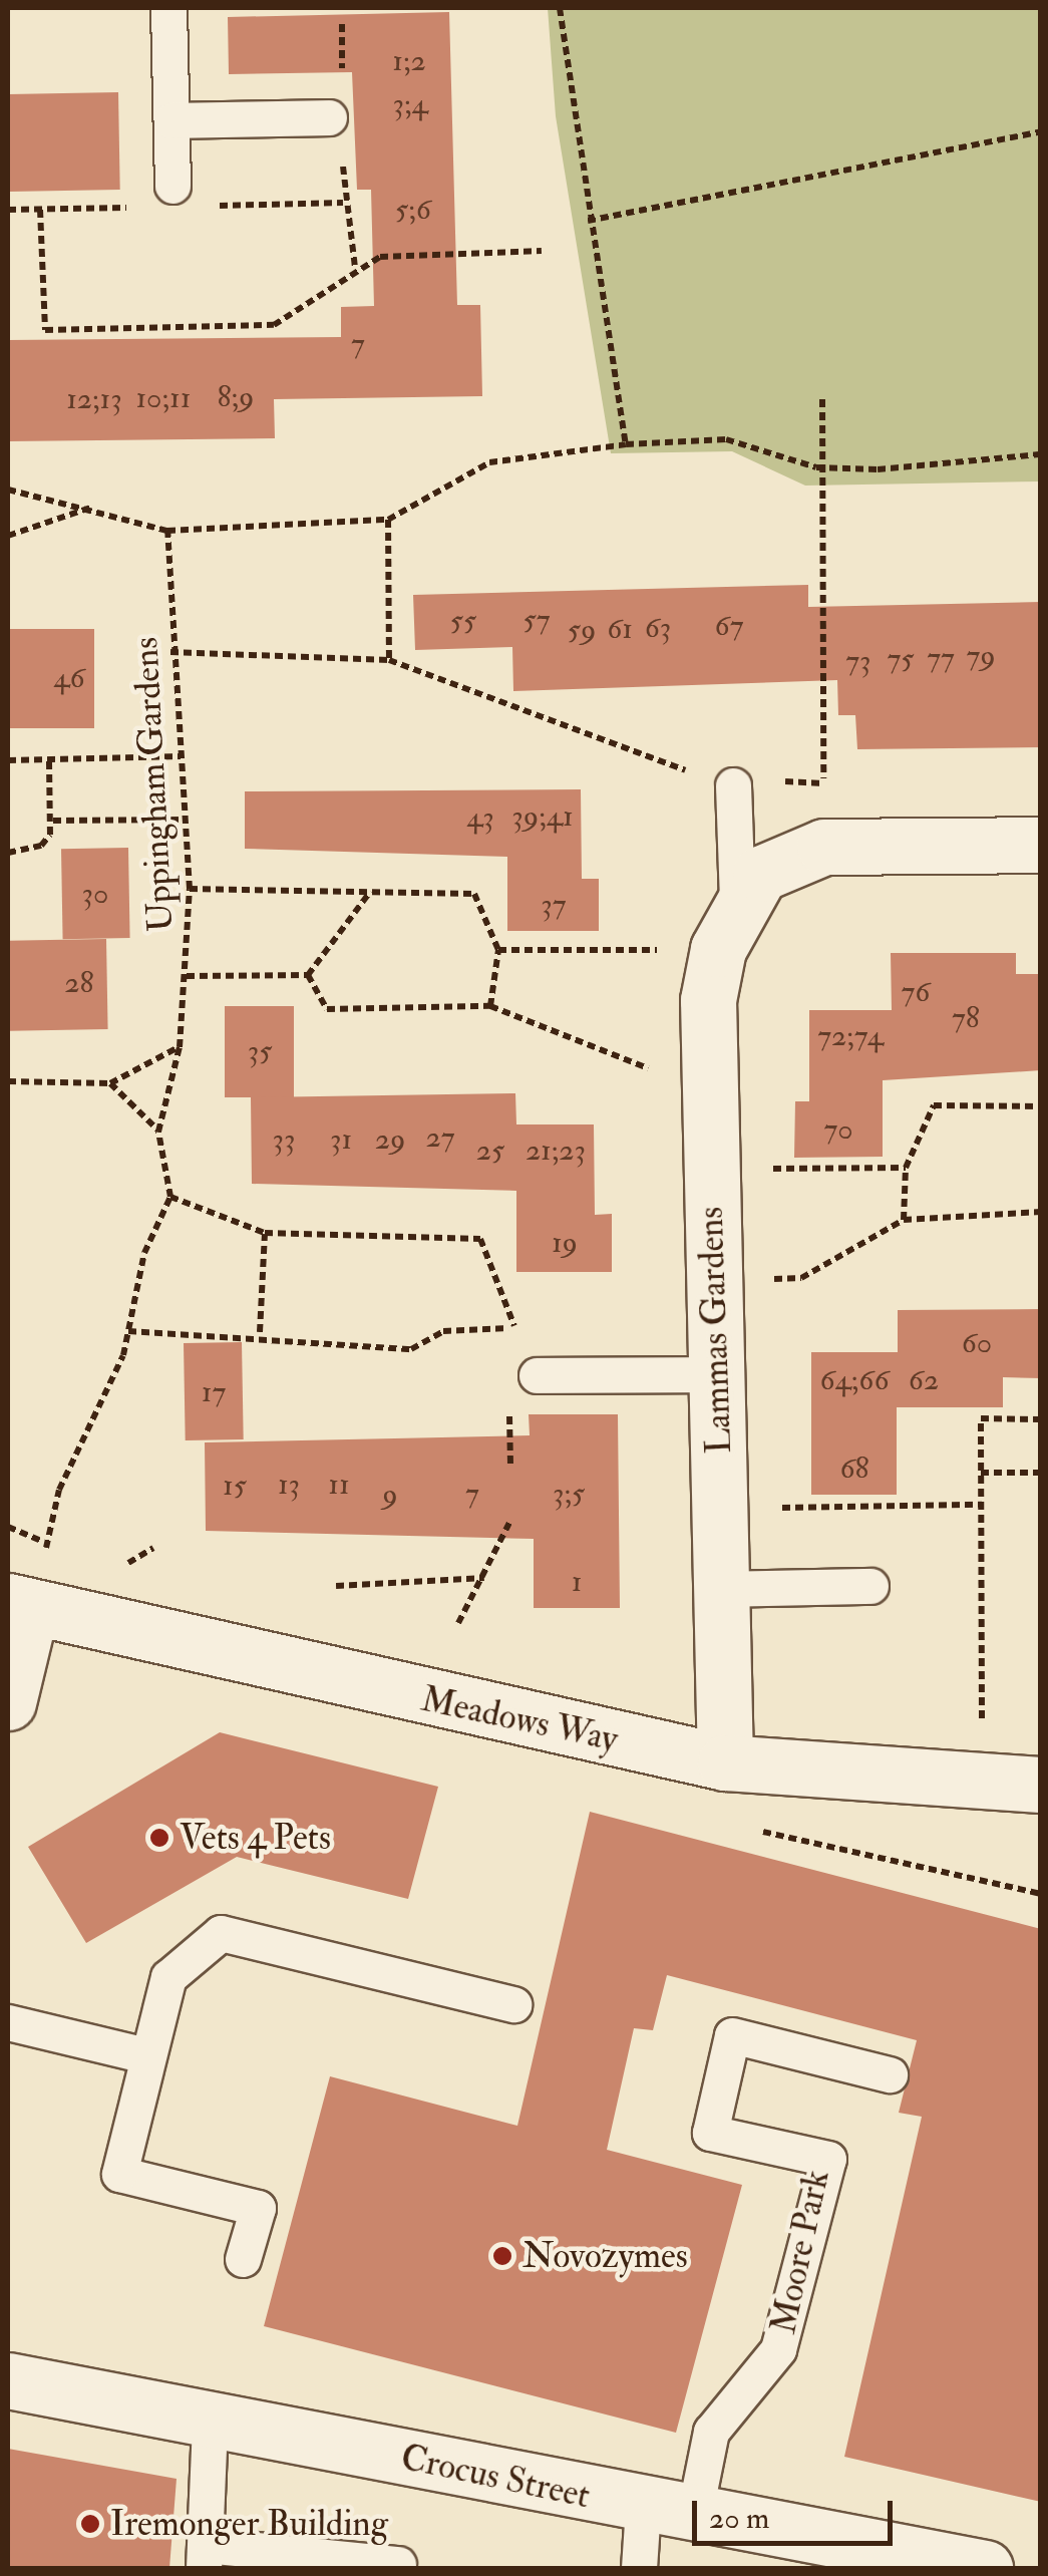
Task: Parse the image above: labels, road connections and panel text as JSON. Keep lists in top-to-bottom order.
{
  "streets": {
    "street": ["Lammas Gardens", "Meadows Way", "Crocus Street"],
    "lane": ["Moore Park"],
    "path": ["Uppingham Gardens"]
  },
  "crossings": [
    ["Lammas Gardens", "Meadows Way"],
    ["Moore Park", "Crocus Street"]
  ],
  "places": ["Vets 4 Pets", "Novozymes", "Iremonger Building"],
  "house_numbers": [
    "1;2",
    "3;4",
    "5;6",
    "7",
    "8;9",
    "10;11",
    "12;13",
    "57",
    "55",
    "67",
    "63",
    "61",
    "59",
    "79",
    "77",
    "75",
    "73",
    "46",
    "39;41",
    "43",
    "30",
    "37",
    "28",
    "76",
    "78",
    "72;74",
    "35",
    "70",
    "27",
    "33",
    "31",
    "29",
    "25",
    "21;23",
    "19",
    "60",
    "64;66",
    "62",
    "17",
    "68",
    "13",
    "11",
    "15",
    "7",
    "3;5",
    "9",
    "1"
  ],
  "scale_bar": "20 m"
}
